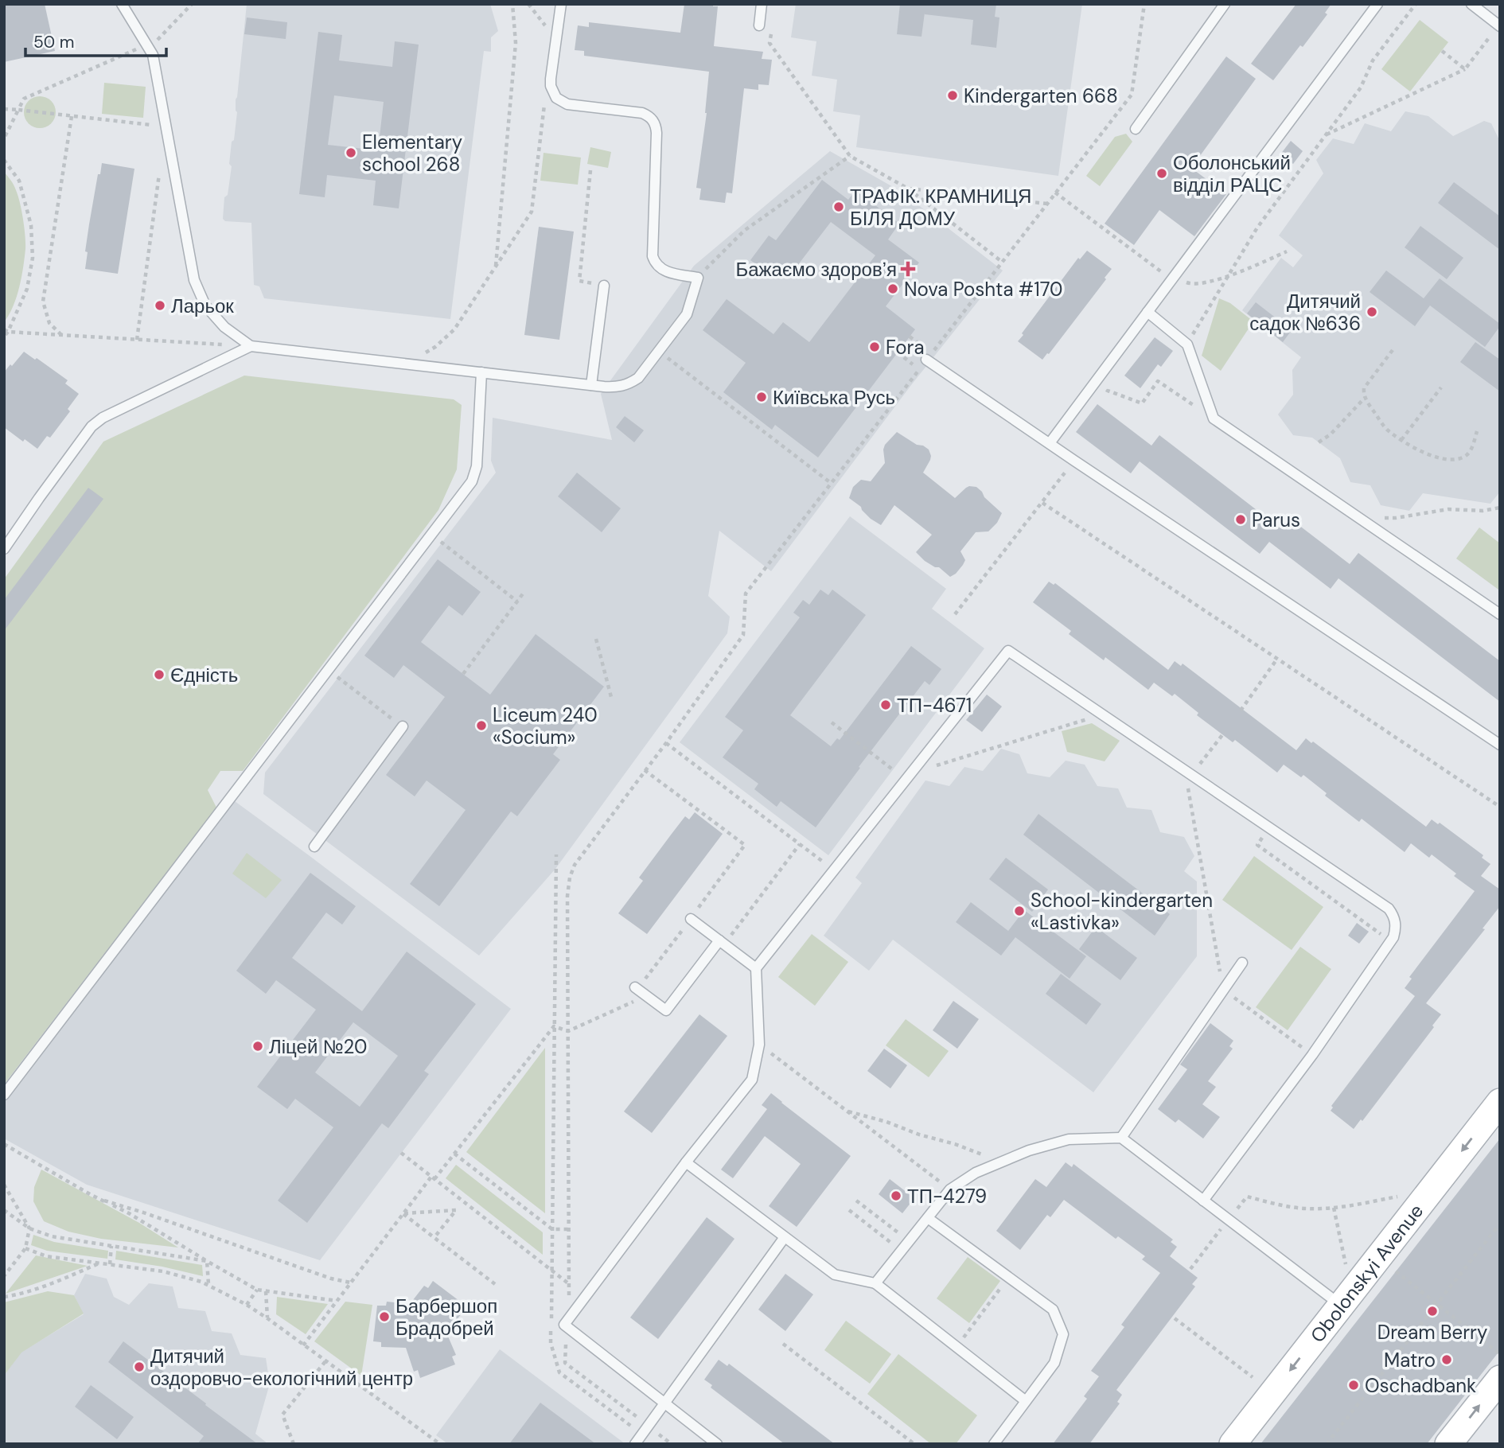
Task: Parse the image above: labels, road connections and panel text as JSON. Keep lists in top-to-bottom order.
{
  "streets": {
    "main road": ["Obolonskyi Avenue"]
  },
  "one_way": ["Obolonskyi Avenue"],
  "places": {
    "other": [
      "Kindergarten 668",
      "Elementary school 268",
      "Оболонський відділ РАЦС",
      "ТРАФІК. КРАМНИЦЯ БІЛЯ ДОМУ",
      "Nova Poshta #170",
      "Ларьок",
      "Дитячий садок №636",
      "Fora",
      "Київська Русь",
      "Parus",
      "Єдність",
      "ТП-4671",
      "Liceum 240 «Socium»",
      "School-kindergarten «Lastivka»",
      "Ліцей №20",
      "ТП-4279",
      "Dream Berry",
      "Барбершоп Брадобрей",
      "Matro",
      "Дитячий оздоровчо-екологічний центр",
      "Oschadbank"
    ],
    "health": ["Бажаємо здоровʼя"]
  },
  "scale_bar": "50 m"
}
